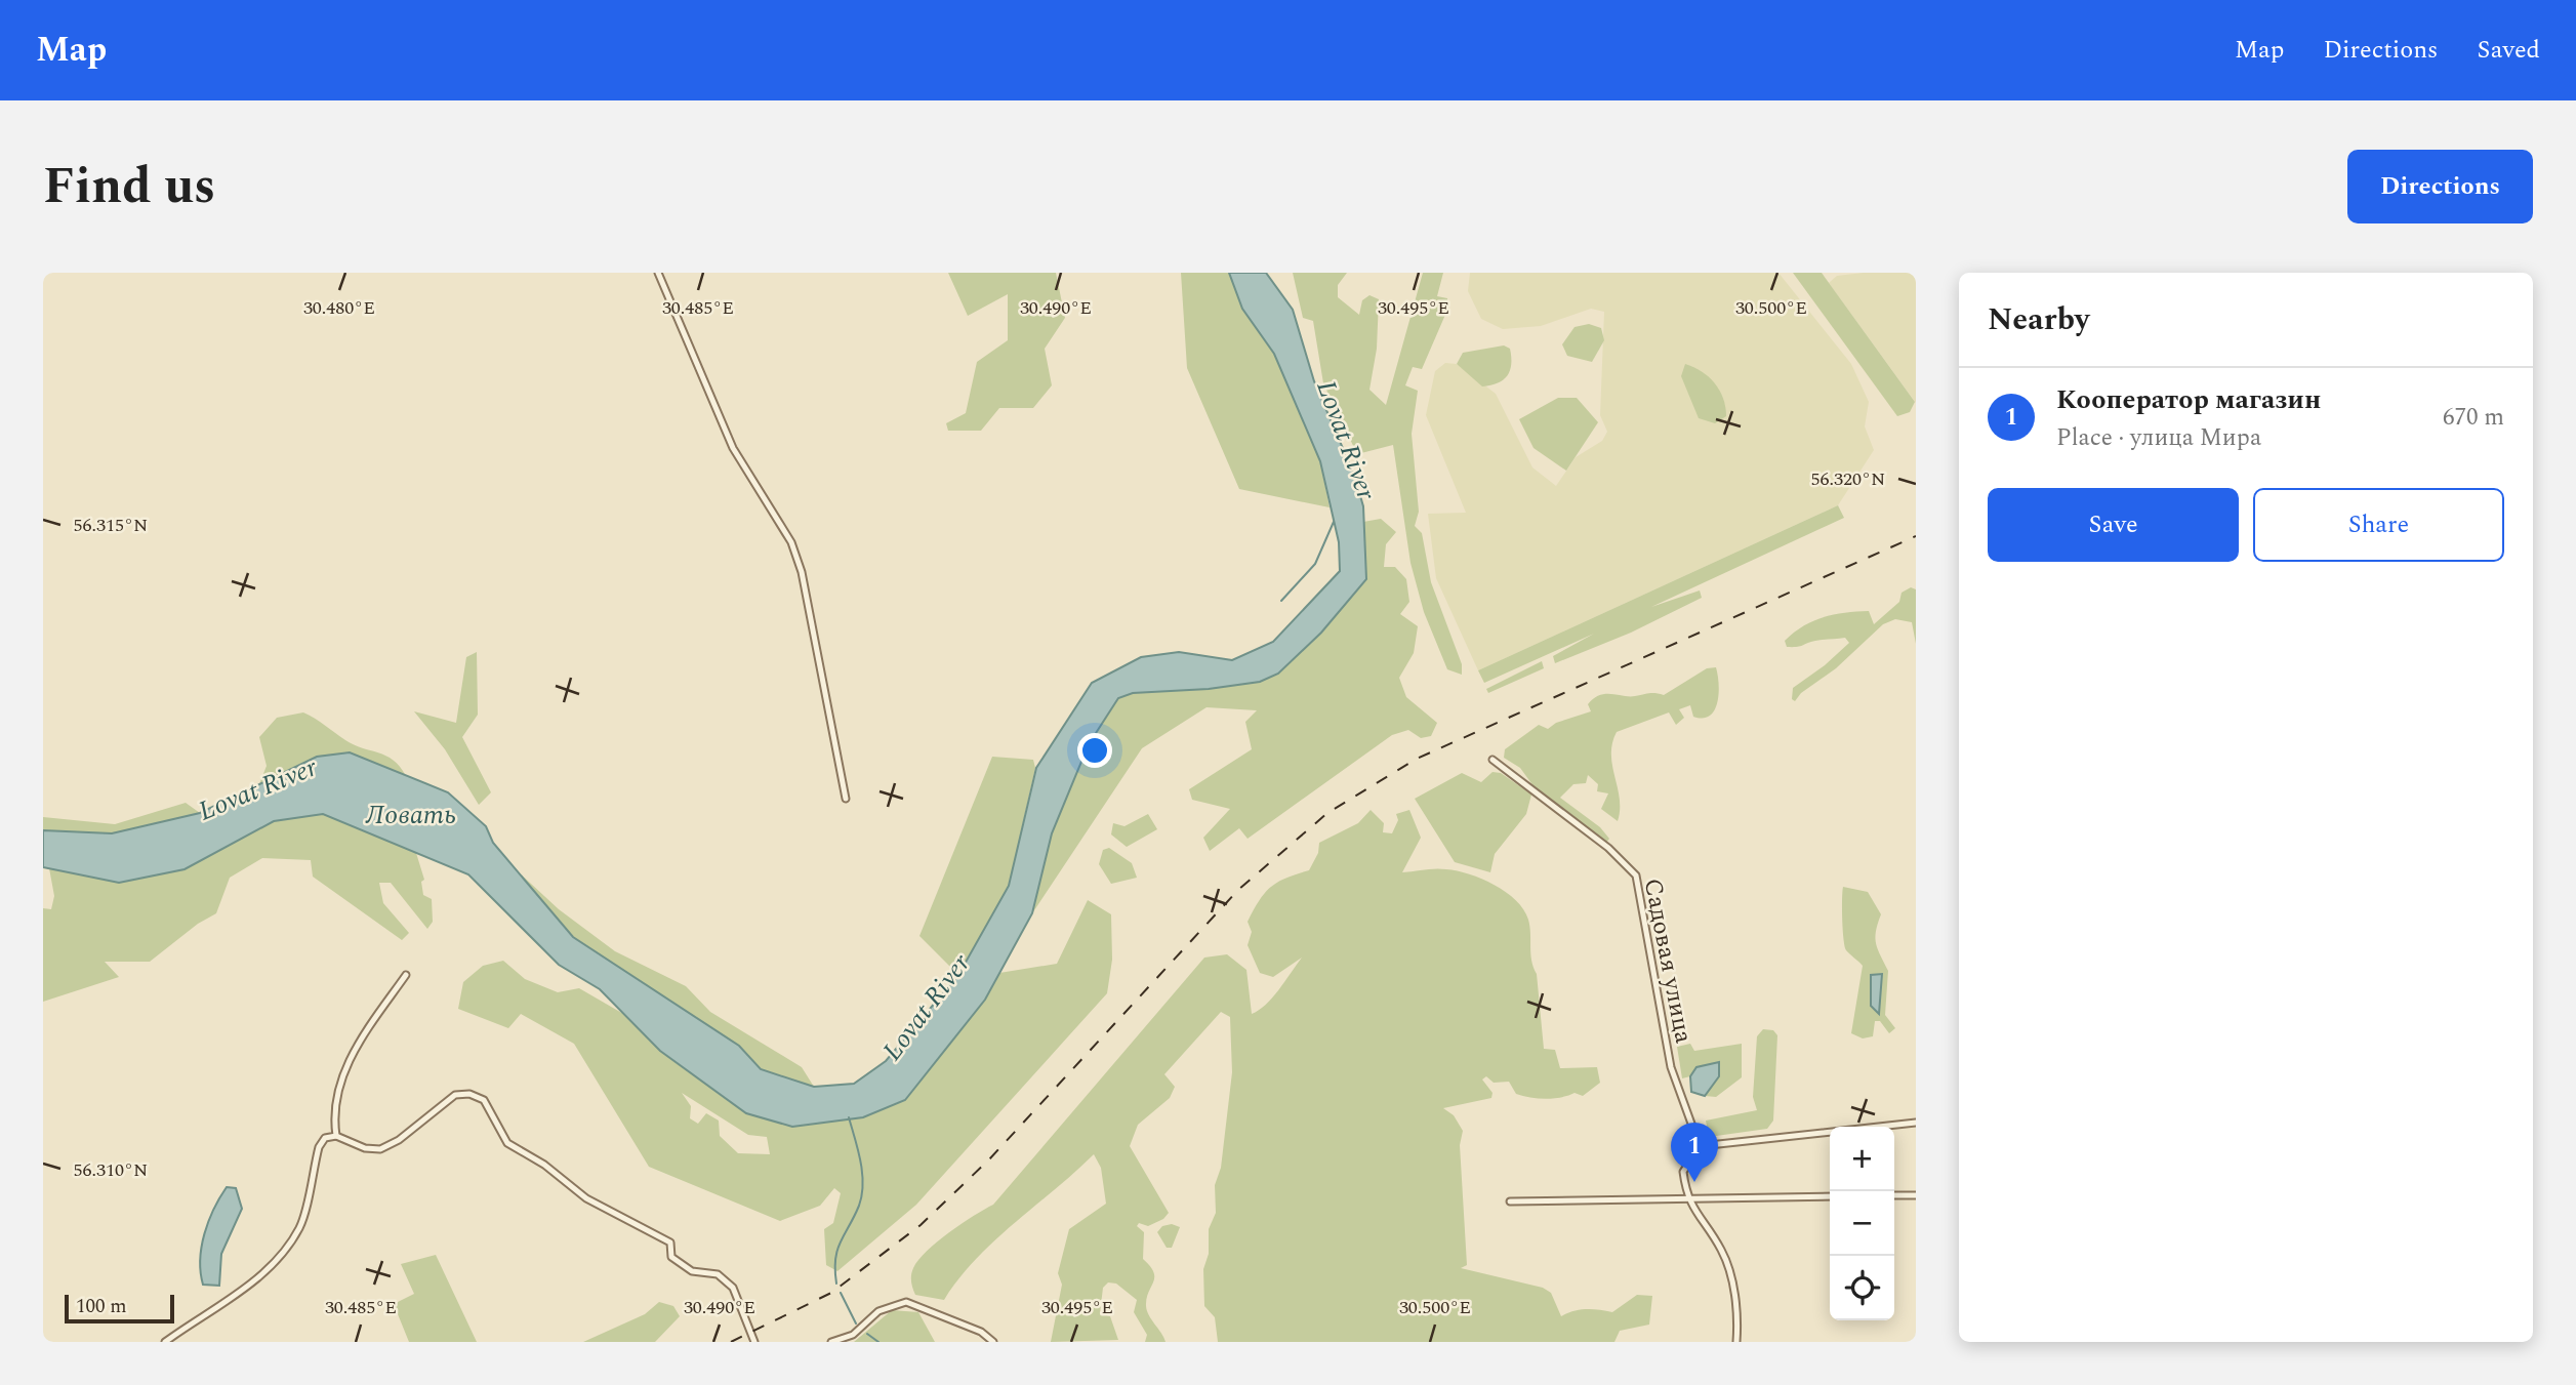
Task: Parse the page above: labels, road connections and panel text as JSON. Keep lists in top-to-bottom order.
{
  "streets": {
    "street": ["Садовая улица"]
  },
  "water": ["Lovat River", "Ловать"],
  "scale_bar": "100 m",
  "page": {
    "header": "Map",
    "nav": ["Map", "Directions", "Saved"],
    "title": "Find us",
    "buttons": [
      "Directions",
      ["Save", "Share"]
    ],
    "heading": "Nearby",
    "list": [
      {
        "mark": "1",
        "name": "Кооператор магазин",
        "note": "Place · улица Мира",
        "value": "670 m"
      }
    ],
    "pins": "1",
    "map_buttons": ["+", "−"],
    "scale": "100 m"
  },
  "coordinates": [
    "30.480°E",
    "30.485°E",
    "30.490°E",
    "30.495°E",
    "30.500°E",
    "56.320°N",
    "56.315°N",
    "56.310°N"
  ]
}
